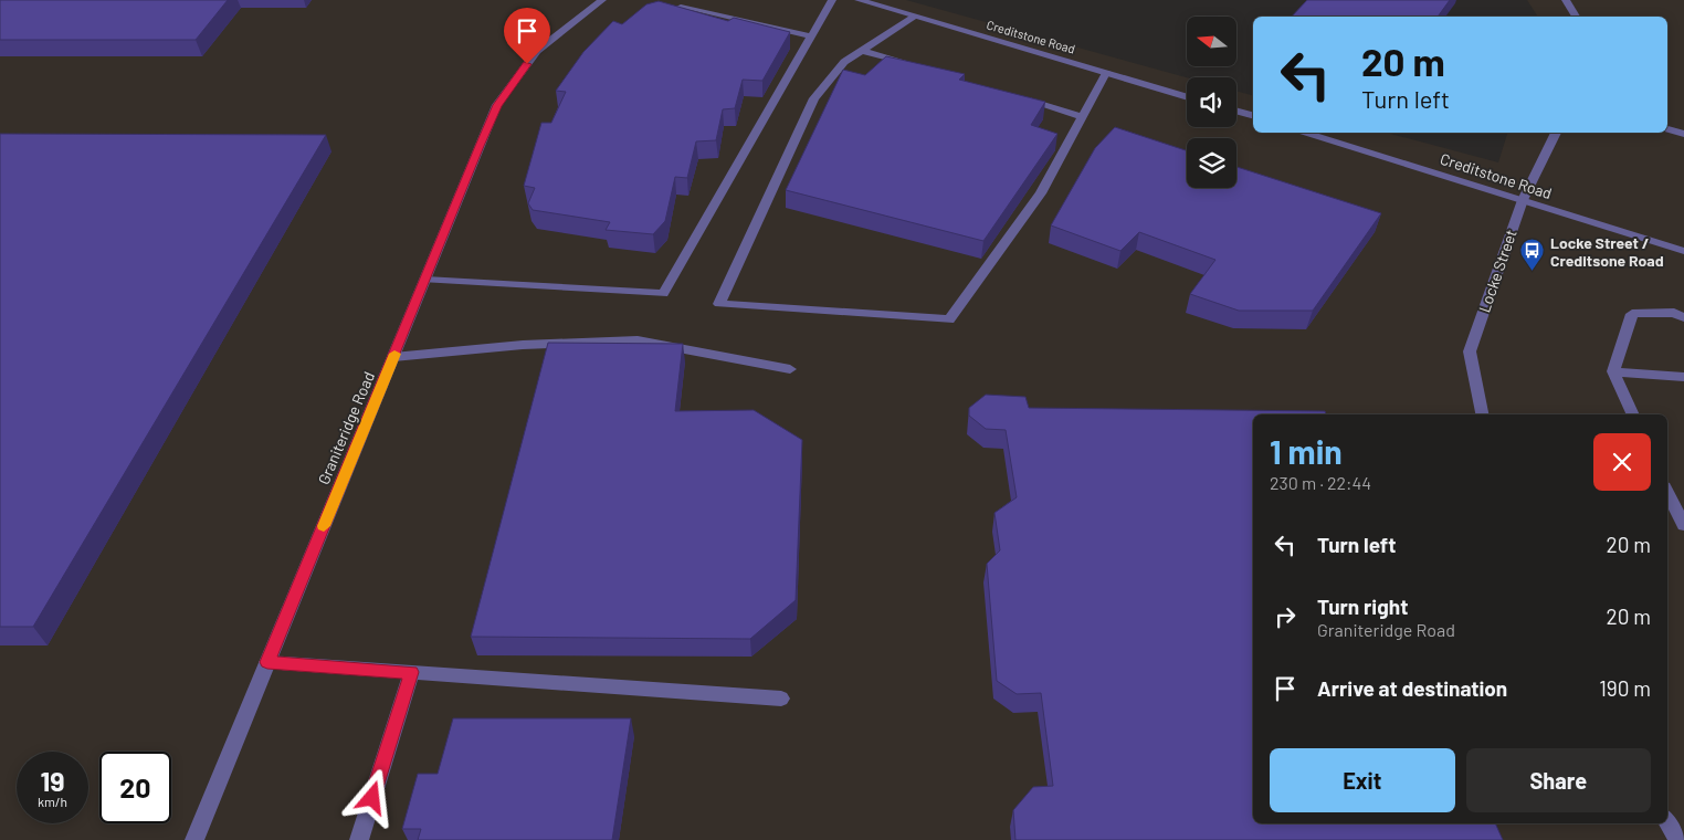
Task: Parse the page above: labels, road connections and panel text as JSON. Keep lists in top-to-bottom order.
{
  "streets": {
    "street": ["Creditstone Road", "Locke Street", "Graniteridge Road"]
  },
  "crossings": [
    ["Creditstone Road", "Locke Street"]
  ],
  "places": {
    "bus stop": ["Locke Street / Creditsone Road"]
  },
  "north": "left",
  "page": {
    "turn": ["20 m", "Turn left"],
    "heading": ["1 min", "230 m · 22:44"],
    "list": [
      {
        "name": "Turn left",
        "value": "20 m"
      },
      {
        "name": "Turn right",
        "note": "Graniteridge Road",
        "value": "20 m"
      },
      {
        "name": "Arrive at destination",
        "value": "190 m"
      }
    ],
    "buttons": ["Exit", "Share"],
    "speed": "19 km/h",
    "limit": "20"
  }
}
